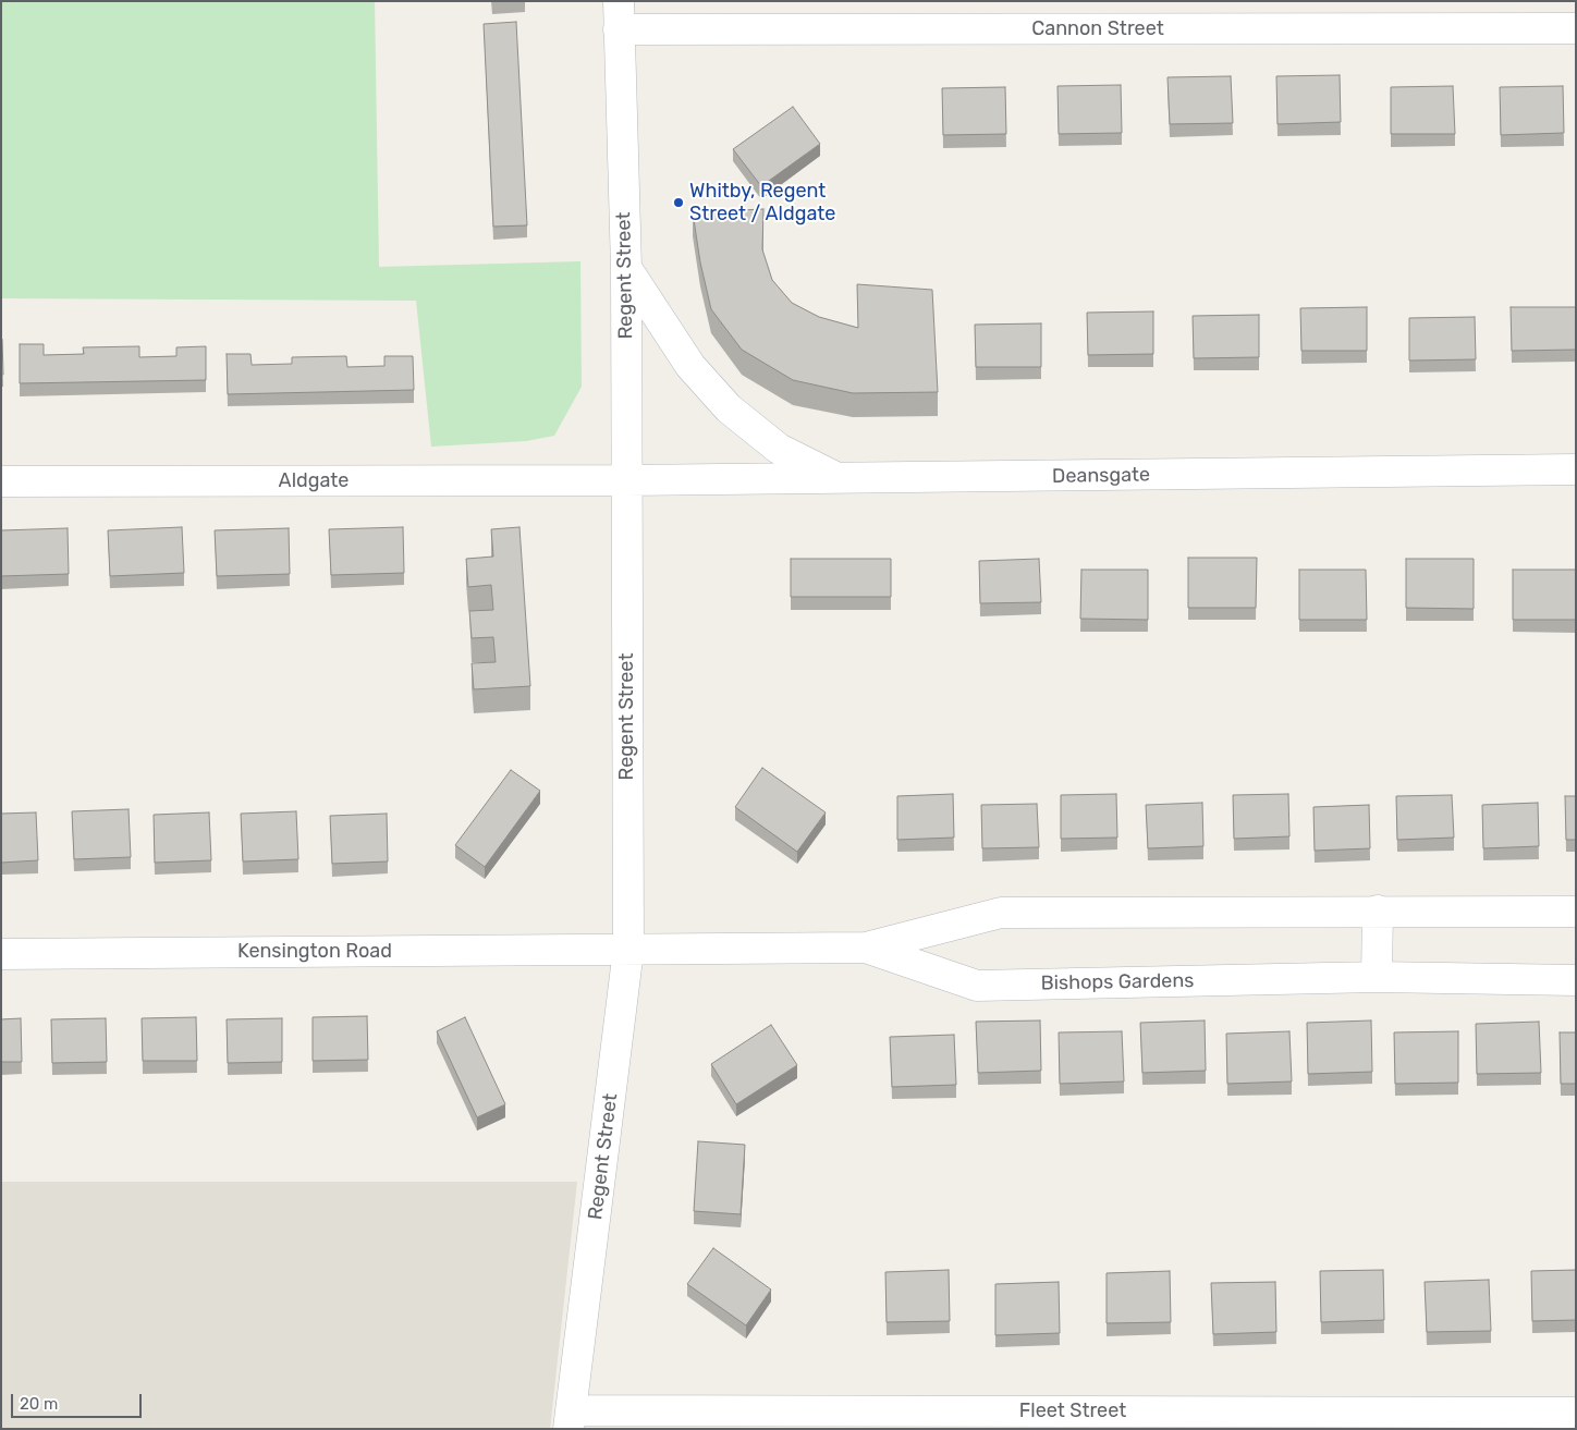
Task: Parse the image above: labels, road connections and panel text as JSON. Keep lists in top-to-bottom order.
{
  "streets": {
    "street": [
      "Cannon Street",
      "Regent Street",
      "Deansgate",
      "Aldgate",
      "Kensington Road",
      "Bishops Gardens",
      "Fleet Street"
    ]
  },
  "crossings": [
    ["Cannon Street", "Regent Street"],
    ["Regent Street", "Deansgate"],
    ["Regent Street", "Aldgate"],
    ["Regent Street", "Kensington Road"],
    ["Regent Street", "Bishops Gardens"],
    ["Regent Street", "Fleet Street"],
    ["Deansgate", "Aldgate"],
    ["Kensington Road", "Bishops Gardens"]
  ],
  "places": ["Whitby, Regent Street / Aldgate"],
  "scale_bar": "20 m"
}
